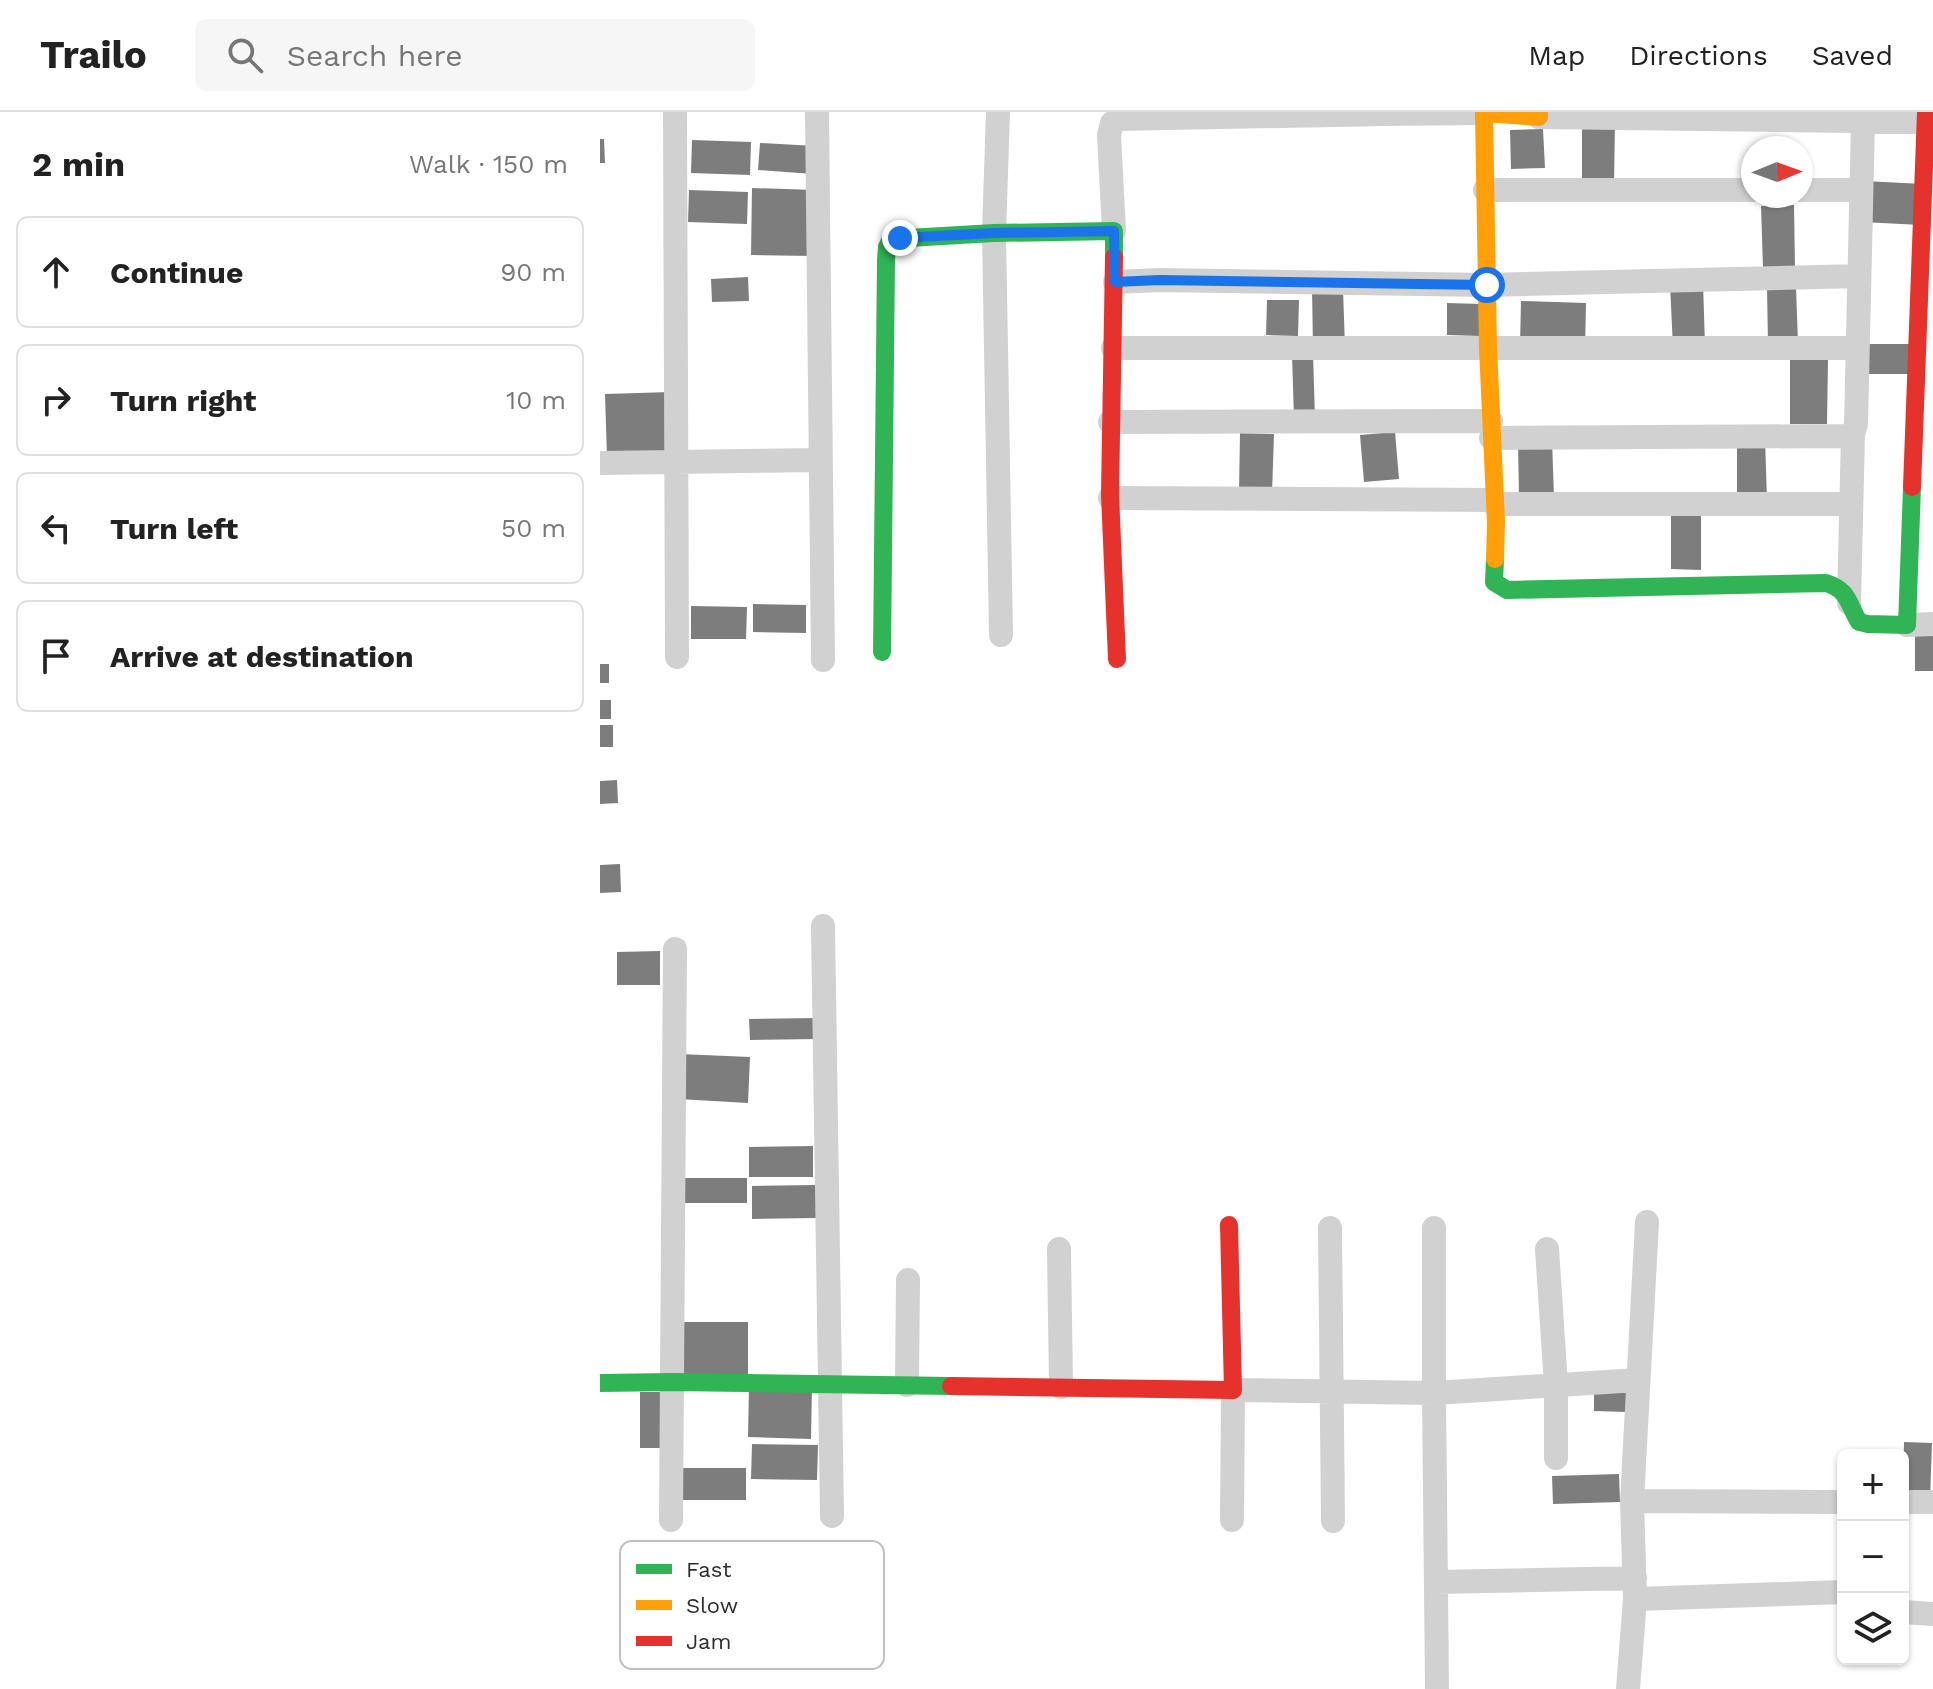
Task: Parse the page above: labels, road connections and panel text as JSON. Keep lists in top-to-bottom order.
{
  "legend": ["Fast", "Slow", "Jam"],
  "north": "right",
  "page": {
    "header": "Trailo",
    "search": "Search here",
    "nav": ["Map", "Directions", "Saved"],
    "heading": ["2 min", "Walk · 150 m"],
    "list": [
      ["Continue", "90 m"],
      ["Turn right", "10 m"],
      ["Turn left", "50 m"],
      "Arrive at destination"
    ],
    "map_buttons": ["+", "−"]
  }
}
